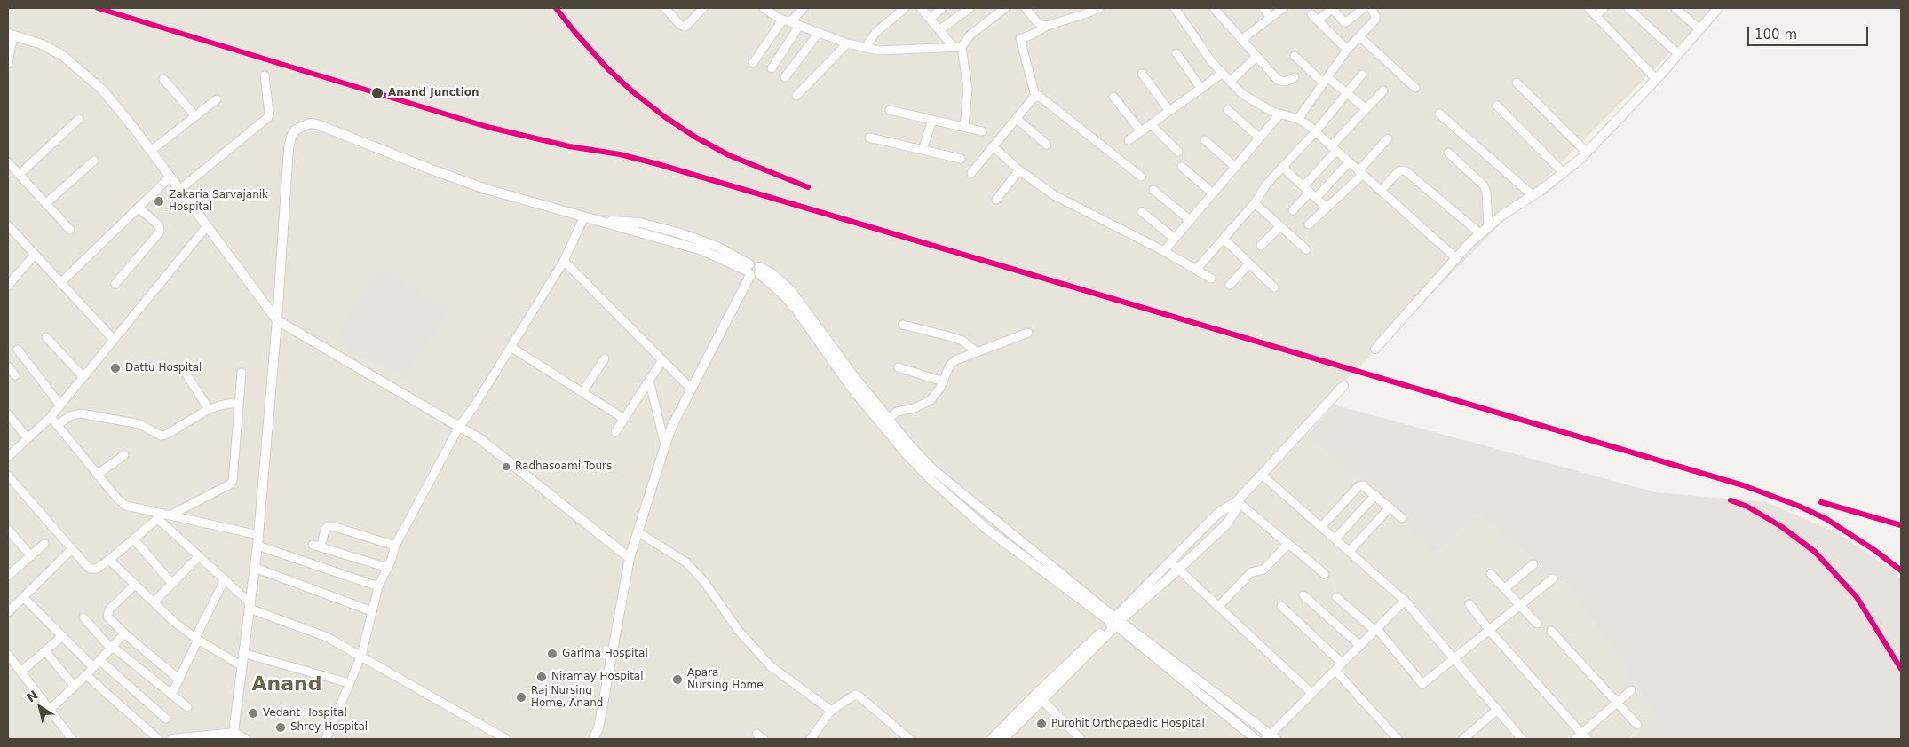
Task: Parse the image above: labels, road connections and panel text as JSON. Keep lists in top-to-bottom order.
{
  "districts": ["Anand"],
  "places": [
    "Anand Junction",
    "Zakaria Sarvajanik Hospital",
    "Dattu Hospital",
    "Radhasoami Tours",
    "Garima Hospital",
    "Niramay Hospital",
    "Apara Nursing Home",
    "Raj Nursing Home, Anand",
    "Vedant Hospital",
    "Purohit Orthopaedic Hospital",
    "Shrey Hospital"
  ],
  "scale_bar": "100 m",
  "north": "top left"
}
